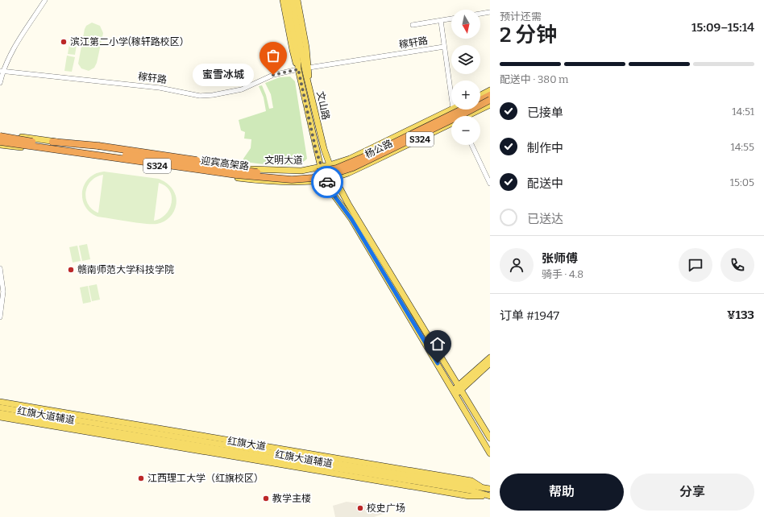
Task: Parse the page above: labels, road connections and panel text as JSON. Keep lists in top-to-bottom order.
{
  "streets": {
    "highway": ["S324", "迎宾高架路"],
    "main road": [
      "文山路",
      "杨公路",
      "文明大道",
      "红旗大道辅道",
      "红旗大道"
    ],
    "street": ["稼轩路"]
  },
  "crossings": [
    ["稼轩路", "文山路"],
    ["文山路", "S324"],
    ["文山路", "杨公路"],
    ["文山路", "文明大道"],
    ["S324", "杨公路"],
    ["杨公路", "文明大道"],
    ["红旗大道辅道", "红旗大道"]
  ],
  "places": [
    "滨江第二小学(稼轩路校区）",
    "蜜雪冰城",
    "赣南师范大学科技学院",
    "江西理工大学（红旗校区）",
    "教学主楼",
    "校史广场"
  ],
  "north": "bottom",
  "page": {
    "heading": ["2 分钟", "预计还需", "15:09–15:14"],
    "panel": [
      "张师傅",
      "骑手 · 4.8",
      "订单 #1947",
      "¥133"
    ],
    "map_buttons": ["+", "−"],
    "bar": "配送中 · 380 m",
    "bubble": "蜜雪冰城",
    "list": [
      ["已接单", "14:51"],
      ["制作中", "14:55"],
      ["配送中", "15:05"],
      "已送达"
    ],
    "buttons": ["帮助", "分享"]
  }
}
